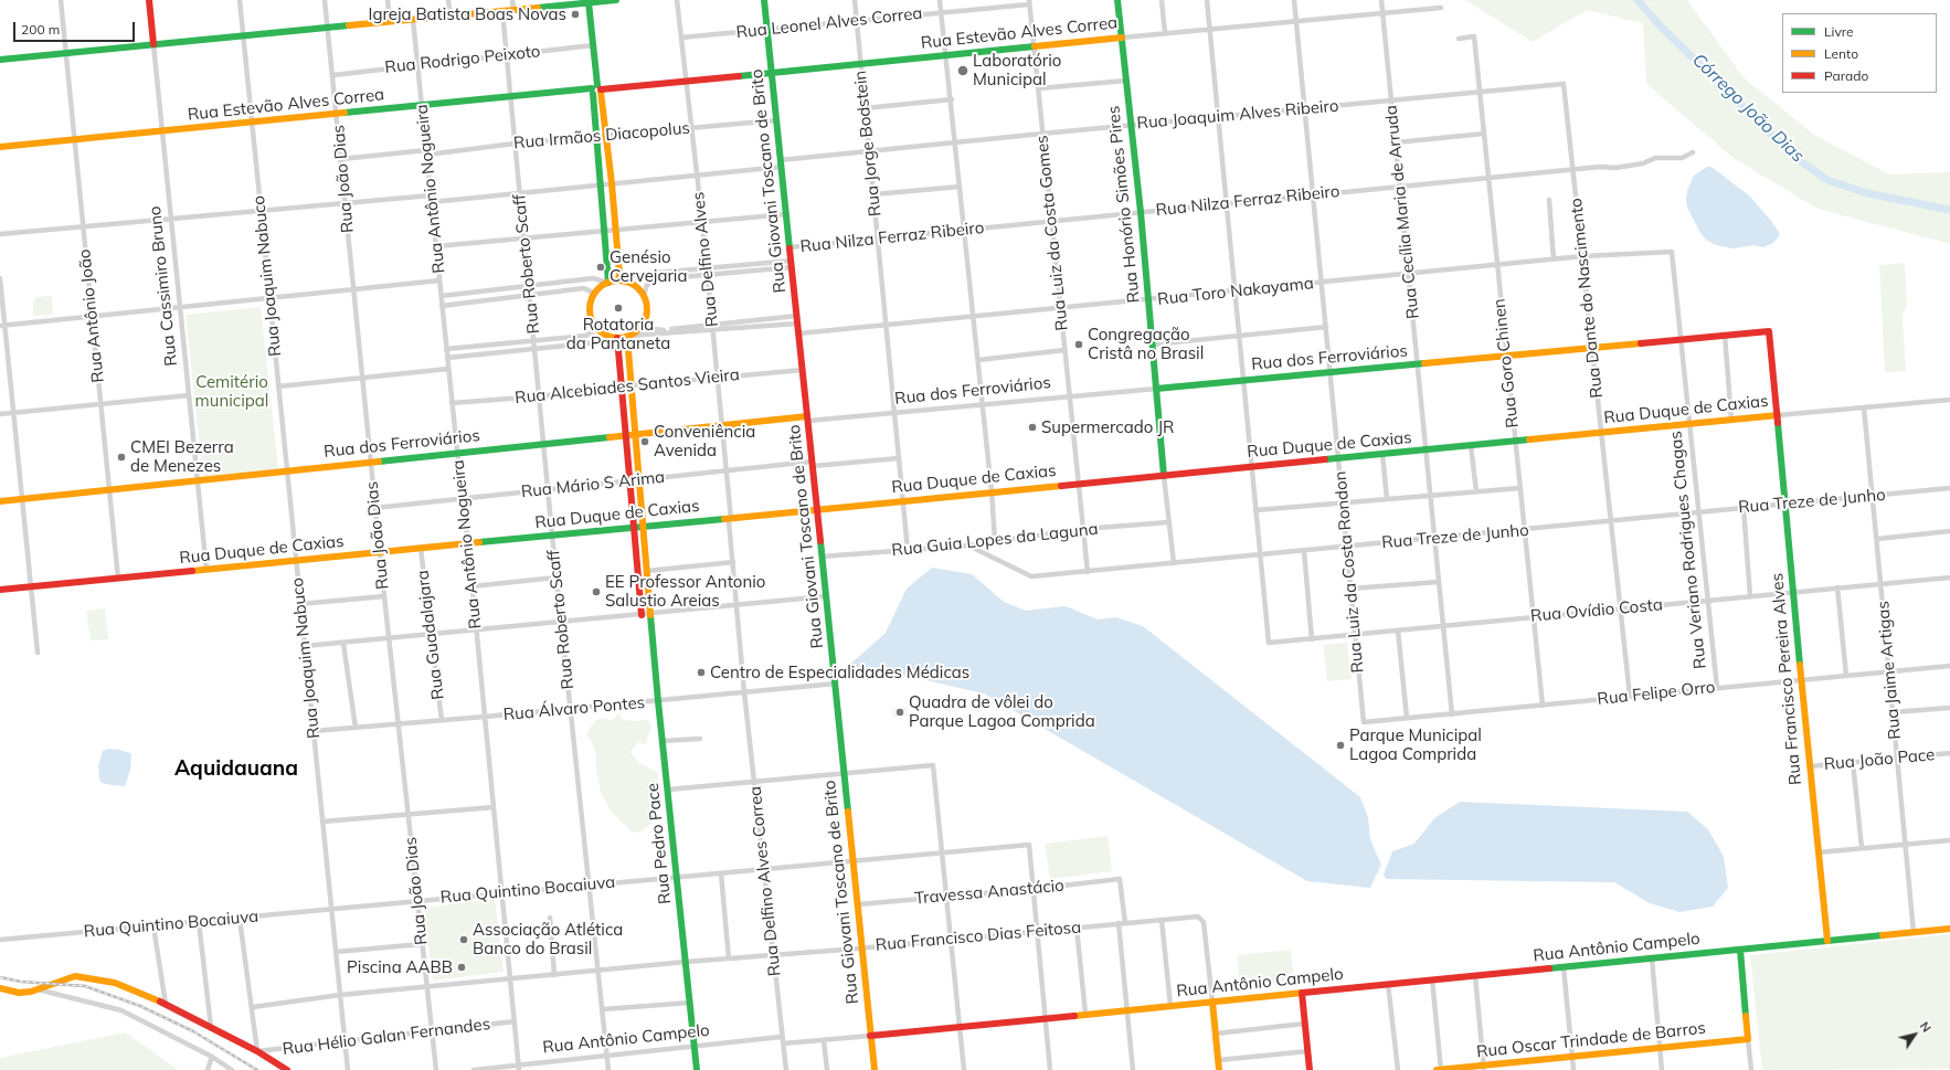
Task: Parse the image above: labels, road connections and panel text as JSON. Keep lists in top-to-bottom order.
{
  "streets": {
    "main road": [
      "Rua Estevão Alves Correa",
      "Rua Giovani Toscano de Brito",
      "Rua Honório Simões Pires",
      "Rua Cassimiro Bruno",
      "Rua dos Ferroviários",
      "Rua Duque de Caxias",
      "Rua Francisco Pereira Alves",
      "Rua Pedro Pace",
      "Rua Antônio Campelo",
      "Rua Oscar Trindade de Barros"
    ],
    "street": [
      "Rua Leonel Alves Correa",
      "Rua Rodrigo Peixoto",
      "Rua Joaquim Alves Ribeiro",
      "Rua Irmãos Diacopolus",
      "Rua Jorge Bodstein",
      "Rua João Dias",
      "Rua Antônio Nogueira",
      "Rua Nilza Ferraz Ribeiro",
      "Rua Cecília Maria de Arruda",
      "Rua Luiz da Costa Gomes",
      "Rua Delfino Alves",
      "Rua Roberto Scaff",
      "Rua Joaquim Nabuco",
      "Rua Toro Nakayama",
      "Rua Dante do Nascimento",
      "Rua Antônio João",
      "Rua Goro Chinen",
      "Rua Alcebiades Santos Vieira",
      "Rua Mário S Arima",
      "Rua Treze de Junho",
      "Rua Guia Lopes da Laguna",
      "Rua Veriano Rodrigues Chagas",
      "Rua Luiz da Costa Rondon",
      "Rua Ovídio Costa",
      "Rua Guadalajara",
      "Rua Jaime Artigas",
      "Rua Felipe Orro",
      "Rua Álvaro Pontes",
      "Rua João Pace",
      "Rua Delfino Alves Correa",
      "Rua Quintino Bocaiuva",
      "Travessa Anastácio",
      "Rua Francisco Dias Feitosa",
      "Rua Hélio Galan Fernandes"
    ]
  },
  "crossings": [
    ["Rua Leonel Alves Correa", "Rua Jorge Bodstein"],
    ["Rua Leonel Alves Correa", "Rua Giovani Toscano de Brito"],
    ["Rua Leonel Alves Correa", "Rua Luiz da Costa Gomes"],
    ["Rua Leonel Alves Correa", "Rua Delfino Alves"],
    ["Rua Estevão Alves Correa", "Rua Jorge Bodstein"],
    ["Rua Estevão Alves Correa", "Rua João Dias"],
    ["Rua Estevão Alves Correa", "Rua Giovani Toscano de Brito"],
    ["Rua Estevão Alves Correa", "Rua Antônio Nogueira"],
    ["Rua Estevão Alves Correa", "Rua Honório Simões Pires"],
    ["Rua Estevão Alves Correa", "Rua Cecília Maria de Arruda"],
    ["Rua Estevão Alves Correa", "Rua Luiz da Costa Gomes"],
    ["Rua Estevão Alves Correa", "Rua Delfino Alves"],
    ["Rua Estevão Alves Correa", "Rua Roberto Scaff"],
    ["Rua Estevão Alves Correa", "Rua Joaquim Nabuco"],
    ["Rua Estevão Alves Correa", "Rua Cassimiro Bruno"],
    ["Rua Estevão Alves Correa", "Rua Antônio João"],
    ["Rua Estevão Alves Correa", "Rua Luiz da Costa Rondon"],
    ["Rua Rodrigo Peixoto", "Rua João Dias"],
    ["Rua Rodrigo Peixoto", "Rua Antônio Nogueira"],
    ["Rua Rodrigo Peixoto", "Rua Roberto Scaff"],
    ["Rua Joaquim Alves Ribeiro", "Rua Jorge Bodstein"],
    ["Rua Joaquim Alves Ribeiro", "Rua João Dias"],
    ["Rua Joaquim Alves Ribeiro", "Rua Giovani Toscano de Brito"],
    ["Rua Joaquim Alves Ribeiro", "Rua Antônio Nogueira"],
    ["Rua Joaquim Alves Ribeiro", "Rua Honório Simões Pires"],
    ["Rua Joaquim Alves Ribeiro", "Rua Cecília Maria de Arruda"],
    ["Rua Joaquim Alves Ribeiro", "Rua Luiz da Costa Gomes"],
    ["Rua Joaquim Alves Ribeiro", "Rua Delfino Alves"],
    ["Rua Joaquim Alves Ribeiro", "Rua Roberto Scaff"],
    ["Rua Joaquim Alves Ribeiro", "Rua Joaquim Nabuco"],
    ["Rua Joaquim Alves Ribeiro", "Rua Cassimiro Bruno"],
    ["Rua Joaquim Alves Ribeiro", "Rua Dante do Nascimento"],
    ["Rua Joaquim Alves Ribeiro", "Rua Antônio João"],
    ["Rua Joaquim Alves Ribeiro", "Rua Goro Chinen"],
    ["Rua Joaquim Alves Ribeiro", "Rua Luiz da Costa Rondon"],
    ["Rua Irmãos Diacopolus", "Rua João Dias"],
    ["Rua Irmãos Diacopolus", "Rua Giovani Toscano de Brito"],
    ["Rua Irmãos Diacopolus", "Rua Antônio Nogueira"],
    ["Rua Irmãos Diacopolus", "Rua Delfino Alves"],
    ["Rua Irmãos Diacopolus", "Rua Roberto Scaff"],
    ["Rua Jorge Bodstein", "Rua Nilza Ferraz Ribeiro"],
    ["Rua Jorge Bodstein", "Rua Toro Nakayama"],
    ["Rua Jorge Bodstein", "Rua dos Ferroviários"],
    ["Rua Jorge Bodstein", "Rua Duque de Caxias"],
    ["Rua Jorge Bodstein", "Rua Mário S Arima"],
    ["Rua Jorge Bodstein", "Rua Guia Lopes da Laguna"],
    ["Rua João Dias", "Rua dos Ferroviários"],
    ["Rua João Dias", "Rua Duque de Caxias"],
    ["Rua João Dias", "Rua Mário S Arima"],
    ["Rua João Dias", "Rua Álvaro Pontes"],
    ["Rua João Dias", "Rua Quintino Bocaiuva"],
    ["Rua João Dias", "Rua Francisco Dias Feitosa"],
    ["Rua João Dias", "Rua Hélio Galan Fernandes"],
    ["Rua Giovani Toscano de Brito", "Rua Nilza Ferraz Ribeiro"],
    ["Rua Giovani Toscano de Brito", "Rua Toro Nakayama"],
    ["Rua Giovani Toscano de Brito", "Rua dos Ferroviários"],
    ["Rua Giovani Toscano de Brito", "Rua Alcebiades Santos Vieira"],
    ["Rua Giovani Toscano de Brito", "Rua Duque de Caxias"],
    ["Rua Giovani Toscano de Brito", "Rua Mário S Arima"],
    ["Rua Giovani Toscano de Brito", "Rua Guia Lopes da Laguna"],
    ["Rua Giovani Toscano de Brito", "Rua Álvaro Pontes"],
    ["Rua Giovani Toscano de Brito", "Rua Quintino Bocaiuva"],
    ["Rua Giovani Toscano de Brito", "Travessa Anastácio"],
    ["Rua Giovani Toscano de Brito", "Rua Francisco Dias Feitosa"],
    ["Rua Giovani Toscano de Brito", "Rua Antônio Campelo"],
    ["Rua Antônio Nogueira", "Rua dos Ferroviários"],
    ["Rua Antônio Nogueira", "Rua Alcebiades Santos Vieira"],
    ["Rua Antônio Nogueira", "Rua Duque de Caxias"],
    ["Rua Antônio Nogueira", "Rua Mário S Arima"],
    ["Rua Antônio Nogueira", "Rua Álvaro Pontes"],
    ["Rua Antônio Nogueira", "Rua Quintino Bocaiuva"],
    ["Rua Antônio Nogueira", "Rua Francisco Dias Feitosa"],
    ["Rua Antônio Nogueira", "Rua Antônio Campelo"],
    ["Rua Antônio Nogueira", "Rua Hélio Galan Fernandes"],
    ["Rua Nilza Ferraz Ribeiro", "Rua Honório Simões Pires"],
    ["Rua Nilza Ferraz Ribeiro", "Rua Cecília Maria de Arruda"],
    ["Rua Nilza Ferraz Ribeiro", "Rua Luiz da Costa Gomes"],
    ["Rua Nilza Ferraz Ribeiro", "Rua Dante do Nascimento"],
    ["Rua Nilza Ferraz Ribeiro", "Rua Goro Chinen"],
    ["Rua Nilza Ferraz Ribeiro", "Rua Luiz da Costa Rondon"],
    ["Rua Honório Simões Pires", "Rua Toro Nakayama"],
    ["Rua Honório Simões Pires", "Rua dos Ferroviários"],
    ["Rua Honório Simões Pires", "Rua Duque de Caxias"],
    ["Rua Honório Simões Pires", "Rua Treze de Junho"],
    ["Rua Honório Simões Pires", "Rua Guia Lopes da Laguna"],
    ["Rua Cecília Maria de Arruda", "Rua Toro Nakayama"],
    ["Rua Cecília Maria de Arruda", "Rua dos Ferroviários"],
    ["Rua Cecília Maria de Arruda", "Rua Duque de Caxias"],
    ["Rua Cecília Maria de Arruda", "Rua Treze de Junho"],
    ["Rua Cecília Maria de Arruda", "Rua Ovídio Costa"],
    ["Rua Cecília Maria de Arruda", "Rua Felipe Orro"],
    ["Rua Luiz da Costa Gomes", "Rua Toro Nakayama"],
    ["Rua Luiz da Costa Gomes", "Rua dos Ferroviários"],
    ["Rua Luiz da Costa Gomes", "Rua Duque de Caxias"],
    ["Rua Luiz da Costa Gomes", "Rua Treze de Junho"],
    ["Rua Luiz da Costa Gomes", "Rua Guia Lopes da Laguna"],
    ["Rua Delfino Alves", "Rua dos Ferroviários"],
    ["Rua Delfino Alves", "Rua Alcebiades Santos Vieira"],
    ["Rua Delfino Alves", "Rua Duque de Caxias"],
    ["Rua Delfino Alves", "Rua Mário S Arima"],
    ["Rua Delfino Alves", "Rua Álvaro Pontes"],
    ["Rua Delfino Alves", "Rua Delfino Alves Correa"],
    ["Rua Roberto Scaff", "Rua dos Ferroviários"],
    ["Rua Roberto Scaff", "Rua Alcebiades Santos Vieira"],
    ["Rua Roberto Scaff", "Rua Duque de Caxias"],
    ["Rua Roberto Scaff", "Rua Mário S Arima"],
    ["Rua Roberto Scaff", "Rua Álvaro Pontes"],
    ["Rua Roberto Scaff", "Rua Quintino Bocaiuva"],
    ["Rua Roberto Scaff", "Rua Francisco Dias Feitosa"],
    ["Rua Roberto Scaff", "Rua Antônio Campelo"],
    ["Rua Joaquim Nabuco", "Rua dos Ferroviários"],
    ["Rua Joaquim Nabuco", "Rua Duque de Caxias"],
    ["Rua Joaquim Nabuco", "Rua Álvaro Pontes"],
    ["Rua Joaquim Nabuco", "Rua Quintino Bocaiuva"],
    ["Rua Joaquim Nabuco", "Rua Francisco Dias Feitosa"],
    ["Rua Joaquim Nabuco", "Rua Hélio Galan Fernandes"],
    ["Rua Cassimiro Bruno", "Rua dos Ferroviários"],
    ["Rua Cassimiro Bruno", "Rua Duque de Caxias"],
    ["Rua Toro Nakayama", "Rua Dante do Nascimento"],
    ["Rua Toro Nakayama", "Rua Goro Chinen"],
    ["Rua Toro Nakayama", "Rua Veriano Rodrigues Chagas"],
    ["Rua Toro Nakayama", "Rua Luiz da Costa Rondon"],
    ["Rua Dante do Nascimento", "Rua dos Ferroviários"],
    ["Rua Dante do Nascimento", "Rua Duque de Caxias"],
    ["Rua Dante do Nascimento", "Rua Treze de Junho"],
    ["Rua Dante do Nascimento", "Rua Ovídio Costa"],
    ["Rua Dante do Nascimento", "Rua Felipe Orro"],
    ["Rua Antônio João", "Rua dos Ferroviários"],
    ["Rua Antônio João", "Rua Duque de Caxias"],
    ["Rua dos Ferroviários", "Rua Goro Chinen"],
    ["Rua dos Ferroviários", "Rua Duque de Caxias"],
    ["Rua dos Ferroviários", "Rua Veriano Rodrigues Chagas"],
    ["Rua dos Ferroviários", "Rua Luiz da Costa Rondon"],
    ["Rua dos Ferroviários", "Rua Francisco Pereira Alves"],
    ["Rua dos Ferroviários", "Rua Pedro Pace"],
    ["Rua Goro Chinen", "Rua Duque de Caxias"],
    ["Rua Goro Chinen", "Rua Treze de Junho"],
    ["Rua Goro Chinen", "Rua Ovídio Costa"],
    ["Rua Goro Chinen", "Rua Felipe Orro"],
    ["Rua Alcebiades Santos Vieira", "Rua Pedro Pace"],
    ["Rua Duque de Caxias", "Rua Veriano Rodrigues Chagas"],
    ["Rua Duque de Caxias", "Rua Luiz da Costa Rondon"],
    ["Rua Duque de Caxias", "Rua Guadalajara"],
    ["Rua Duque de Caxias", "Rua Jaime Artigas"],
    ["Rua Duque de Caxias", "Rua Francisco Pereira Alves"],
    ["Rua Duque de Caxias", "Rua Pedro Pace"],
    ["Rua Mário S Arima", "Rua Pedro Pace"],
    ["Rua Treze de Junho", "Rua Guia Lopes da Laguna"],
    ["Rua Treze de Junho", "Rua Veriano Rodrigues Chagas"],
    ["Rua Treze de Junho", "Rua Luiz da Costa Rondon"],
    ["Rua Treze de Junho", "Rua Ovídio Costa"],
    ["Rua Treze de Junho", "Rua Jaime Artigas"],
    ["Rua Treze de Junho", "Rua Francisco Pereira Alves"],
    ["Rua Veriano Rodrigues Chagas", "Rua Ovídio Costa"],
    ["Rua Veriano Rodrigues Chagas", "Rua Felipe Orro"],
    ["Rua Luiz da Costa Rondon", "Rua Ovídio Costa"],
    ["Rua Luiz da Costa Rondon", "Rua Felipe Orro"],
    ["Rua Ovídio Costa", "Rua Jaime Artigas"],
    ["Rua Ovídio Costa", "Rua Francisco Pereira Alves"],
    ["Rua Guadalajara", "Rua Álvaro Pontes"],
    ["Rua Jaime Artigas", "Rua Felipe Orro"],
    ["Rua Jaime Artigas", "Rua João Pace"],
    ["Rua Jaime Artigas", "Rua Antônio Campelo"],
    ["Rua Francisco Pereira Alves", "Rua Felipe Orro"],
    ["Rua Francisco Pereira Alves", "Rua João Pace"],
    ["Rua Francisco Pereira Alves", "Rua Antônio Campelo"],
    ["Rua Álvaro Pontes", "Rua Pedro Pace"],
    ["Rua Álvaro Pontes", "Rua Delfino Alves Correa"],
    ["Rua Pedro Pace", "Rua Quintino Bocaiuva"],
    ["Rua Pedro Pace", "Rua Francisco Dias Feitosa"],
    ["Rua Pedro Pace", "Rua Antônio Campelo"],
    ["Rua Delfino Alves Correa", "Rua Quintino Bocaiuva"],
    ["Rua Delfino Alves Correa", "Rua Francisco Dias Feitosa"],
    ["Rua Delfino Alves Correa", "Rua Antônio Campelo"],
    ["Rua Quintino Bocaiuva", "Travessa Anastácio"],
    ["Travessa Anastácio", "Rua Francisco Dias Feitosa"],
    ["Rua Francisco Dias Feitosa", "Rua Antônio Campelo"]
  ],
  "districts": ["Aquidauana"],
  "water": ["Córrego João Dias"],
  "parks": ["Cemitério municipal"],
  "places": [
    "Igreja Batista Boas Novas",
    "Laboratório Municipal",
    "Genésio Cervejaria",
    "Rotatoria da Pantaneta",
    "Congregação Cristâ no Brasil",
    "Supermercado JR",
    "Conveniência Avenida",
    "CMEI Bezerra de Menezes",
    "EE Professor Antonio Salustio Areias",
    "Centro de Especialidades Médicas",
    "Quadra de vôlei do Parque Lagoa Comprida",
    "Parque Municipal Lagoa Comprida",
    "Associação Atlética Banco do Brasil",
    "Piscina AABB"
  ],
  "legend": ["Livre", "Lento", "Parado"],
  "scale_bar": "200 m",
  "north": "top right"
}
